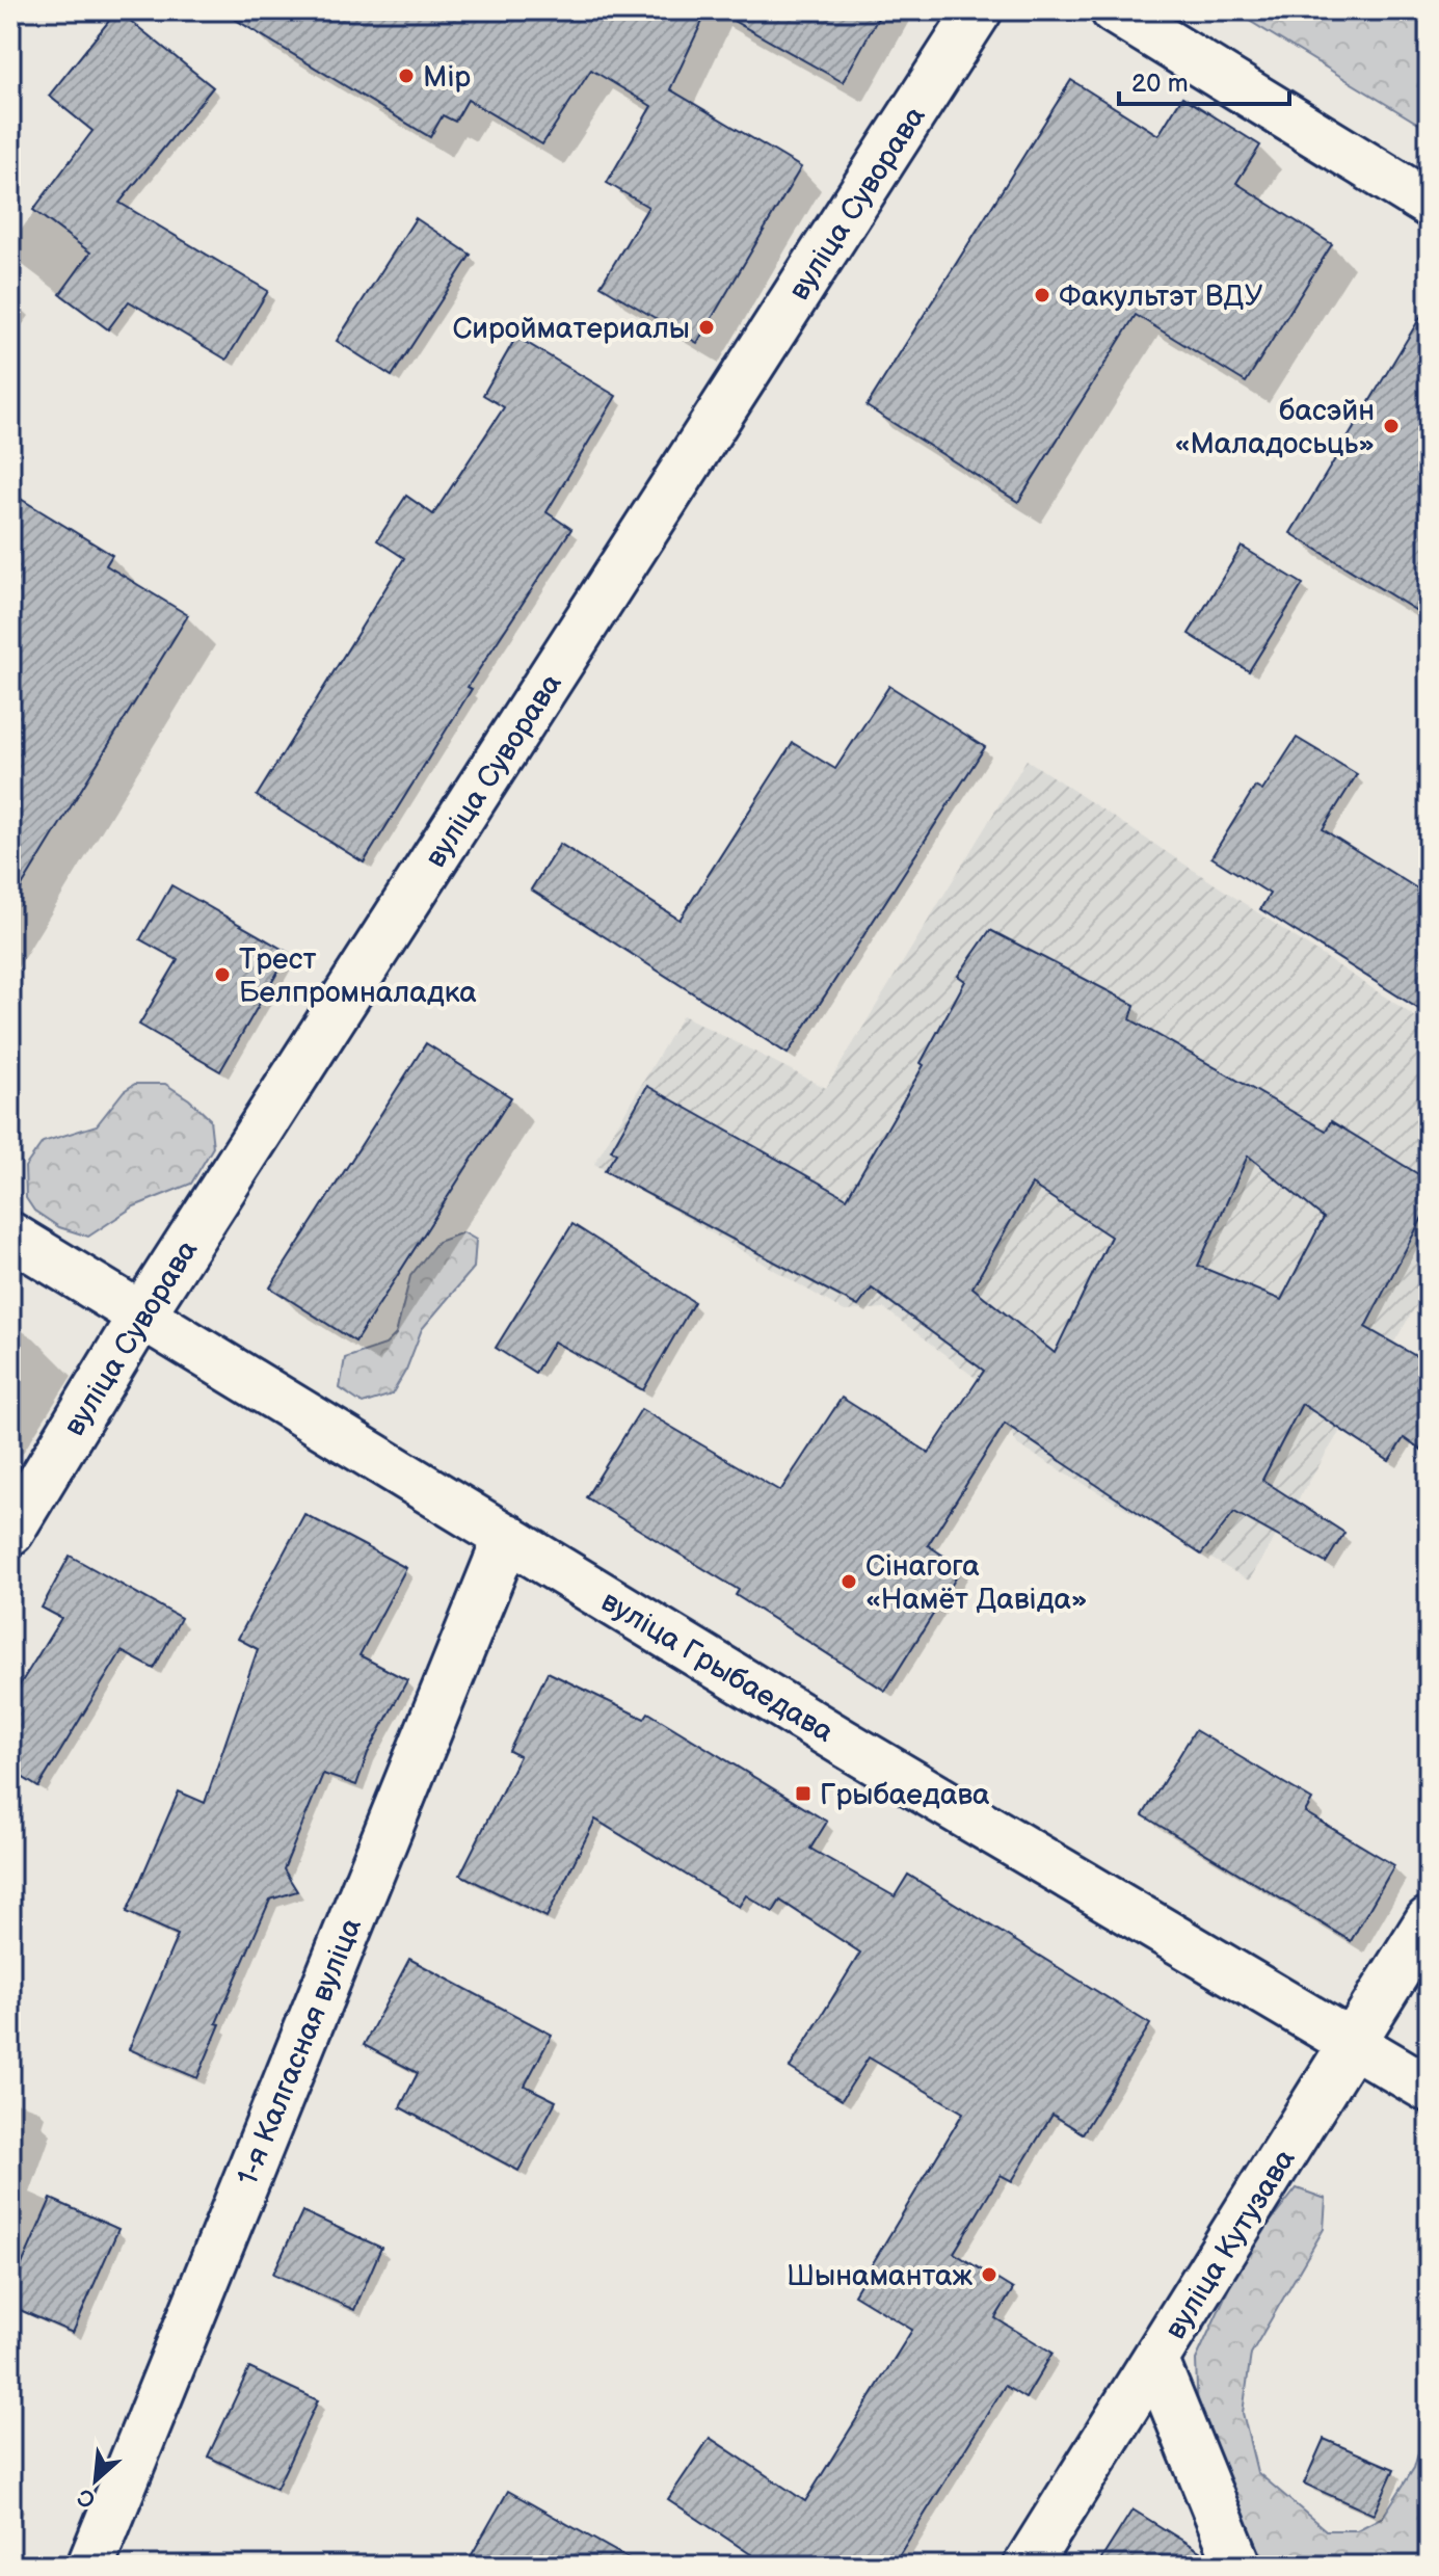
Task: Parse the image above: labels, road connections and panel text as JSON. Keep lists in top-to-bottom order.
{
  "streets": {
    "street": [
      "вуліца Суворава",
      "вуліца Грыбаедава",
      "1-я Калгасная вуліца",
      "вуліца Кутузава"
    ]
  },
  "crossings": [
    ["вуліца Суворава", "вуліца Грыбаедава"],
    ["вуліца Грыбаедава", "1-я Калгасная вуліца"],
    ["вуліца Грыбаедава", "вуліца Кутузава"]
  ],
  "places": {
    "other": [
      "Мір",
      "Факультэт ВДУ",
      "Сиройматериалы",
      "басэйн «Маладосьць»",
      "Трест Белпромналадка",
      "Сінагога «Намёт Давіда»",
      "Шынамантаж"
    ],
    "transit": ["Грыбаедава"]
  },
  "scale_bar": "20 m",
  "north": "bottom left"
}
